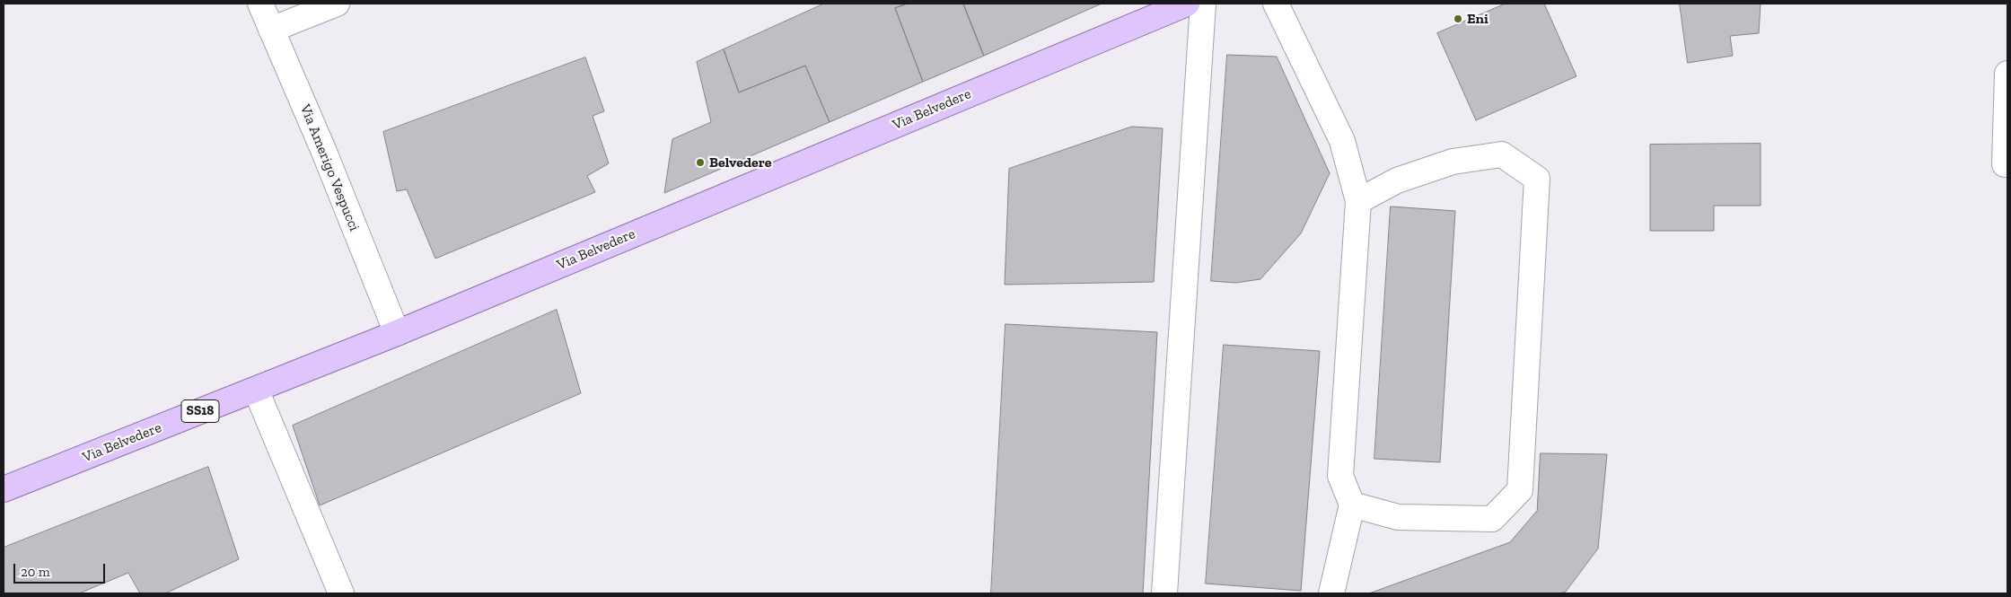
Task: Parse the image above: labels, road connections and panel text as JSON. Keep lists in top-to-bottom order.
{
  "streets": {
    "main road": ["Via Belvedere", "SS18"],
    "street": ["Via Amerigo Vespucci"]
  },
  "crossings": [
    ["Via Belvedere", "Via Amerigo Vespucci"]
  ],
  "places": ["Eni", "Belvedere"],
  "scale_bar": "20 m"
}
